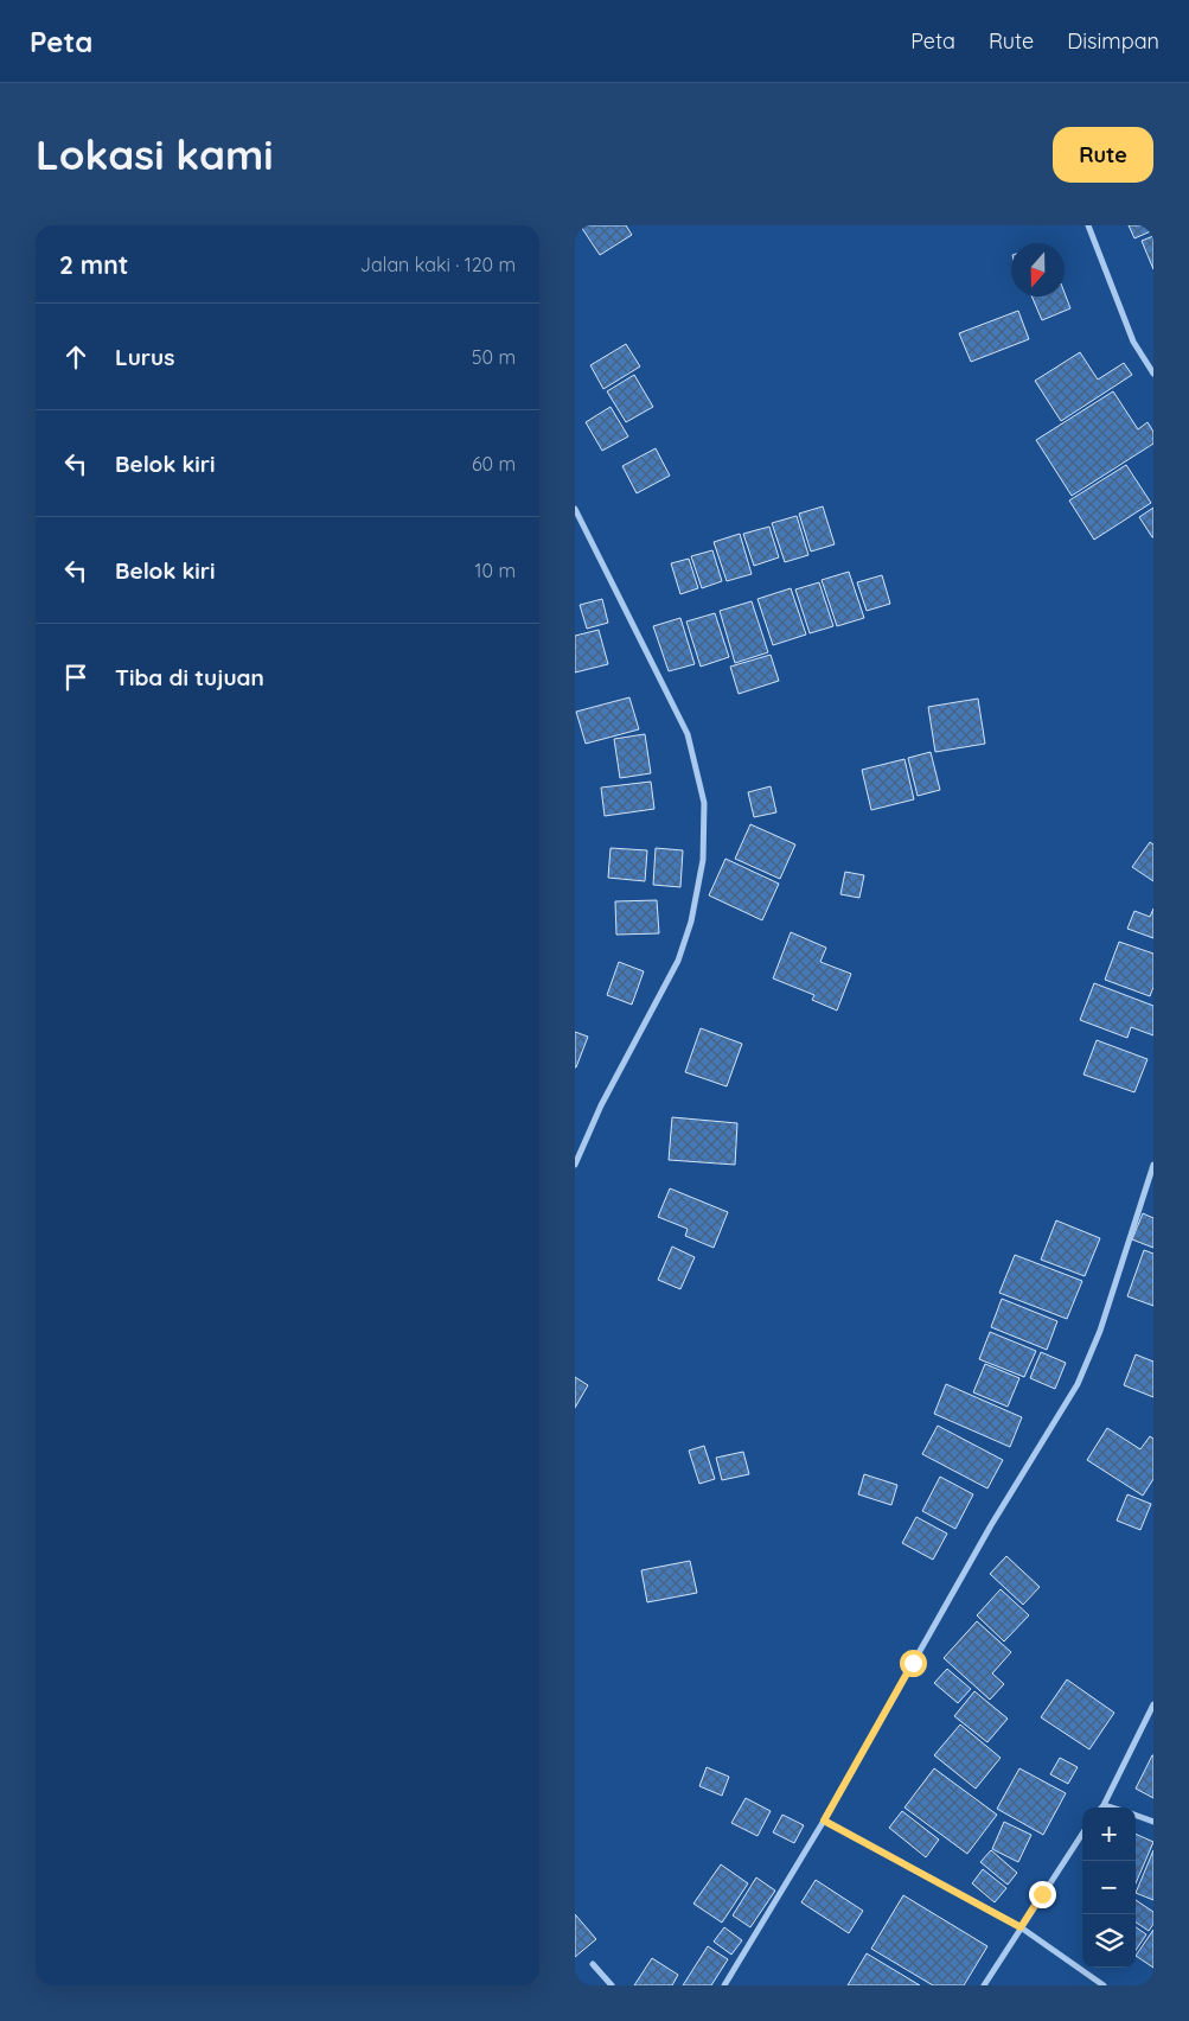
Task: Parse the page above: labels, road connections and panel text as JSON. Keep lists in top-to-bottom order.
{
  "north": "bottom",
  "page": {
    "header": "Peta",
    "nav": ["Peta", "Rute", "Disimpan"],
    "buttons": "Rute",
    "title": "Lokasi kami",
    "heading": ["2 mnt", "Jalan kaki · 120 m"],
    "list": [
      ["Lurus", "50 m"],
      ["Belok kiri", "60 m"],
      ["Belok kiri", "10 m"],
      "Tiba di tujuan"
    ],
    "map_buttons": ["+", "−"]
  }
}
